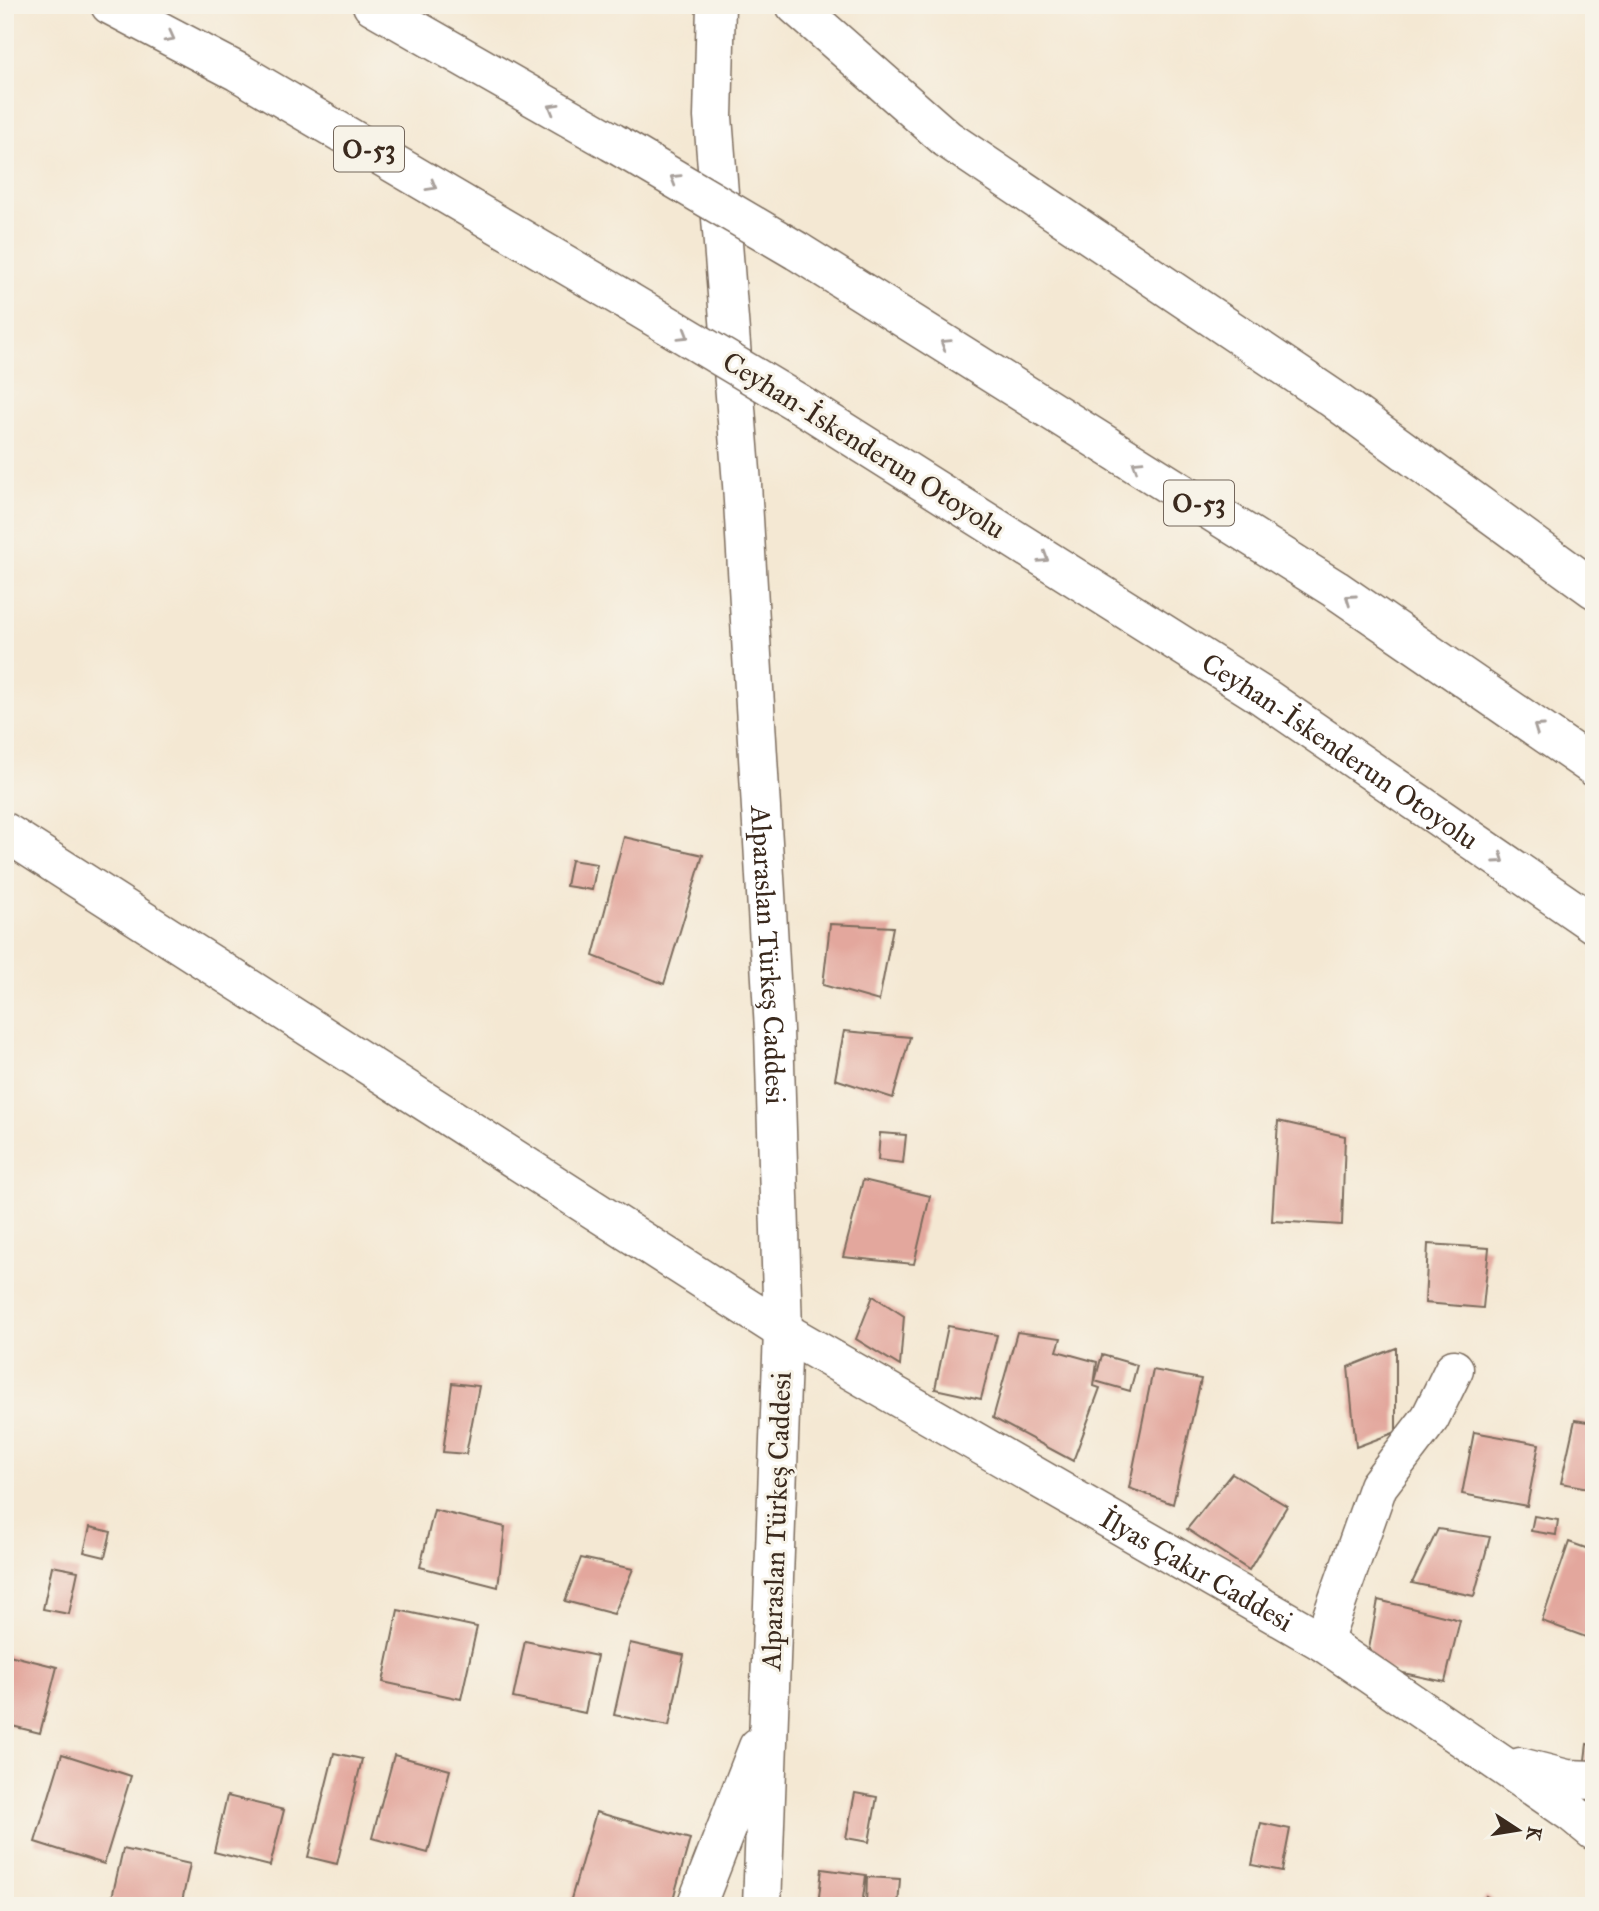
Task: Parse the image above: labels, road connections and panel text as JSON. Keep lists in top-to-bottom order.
{
  "streets": {
    "main road": [
      "O-53",
      "Ceyhan-İskenderun Otoyolu",
      "Alparaslan Türkeş Caddesi",
      "İlyas Çakır Caddesi"
    ]
  },
  "crossings": [
    ["Alparaslan Türkeş Caddesi", "İlyas Çakır Caddesi"]
  ],
  "north": "right"
}
